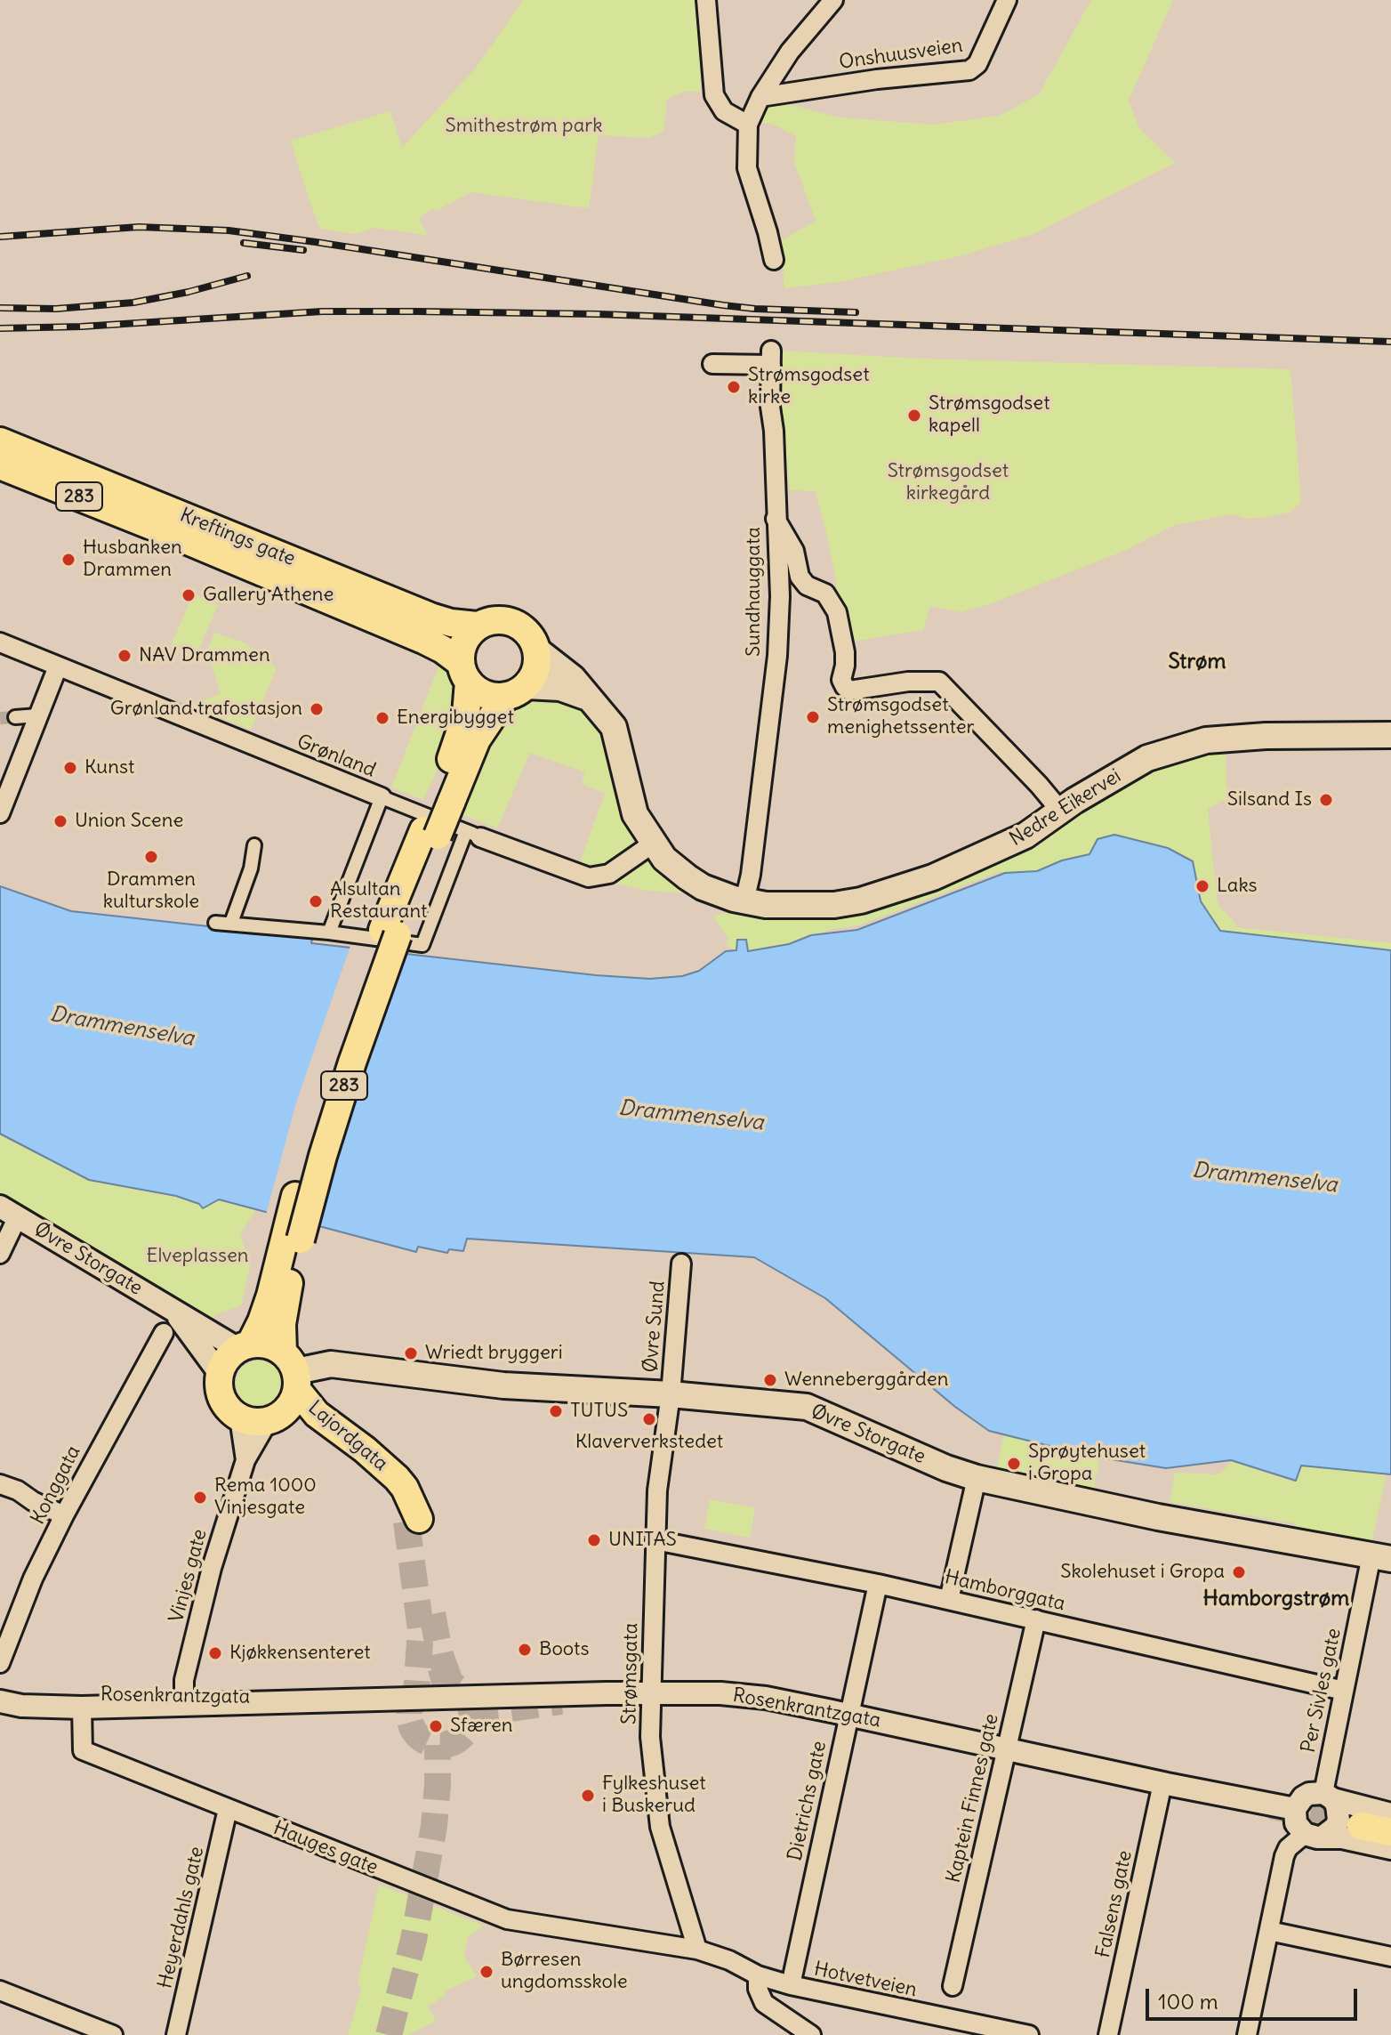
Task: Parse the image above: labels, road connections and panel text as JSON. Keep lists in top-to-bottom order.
{
  "streets": {
    "main road": [
      "283",
      "Kreftings gate",
      "Nedre Eikervei",
      "Øvre Storgate",
      "Lajordgata"
    ],
    "street": [
      "Onshuusveien",
      "Sundhauggata",
      "Grønland",
      "Øvre Sund",
      "Konggata",
      "Vinjes gate",
      "Hamborggata",
      "Strømsgata",
      "Per Sivles gate",
      "Rosenkrantzgata",
      "Kaptein Finnes gate",
      "Dietrichs gate",
      "Hauges gate",
      "Falsens gate",
      "Heyerdahls gate",
      "Hotvetveien"
    ]
  },
  "crossings": [
    ["283", "Kreftings gate"],
    ["283", "Øvre Storgate"],
    ["283", "Lajordgata"],
    ["283", "Vinjes gate"],
    ["Sundhauggata", "Nedre Eikervei"],
    ["Øvre Storgate", "Øvre Sund"],
    ["Øvre Storgate", "Lajordgata"],
    ["Øvre Storgate", "Vinjes gate"],
    ["Øvre Storgate", "Strømsgata"],
    ["Øvre Storgate", "Per Sivles gate"],
    ["Øvre Sund", "Strømsgata"],
    ["Lajordgata", "Vinjes gate"],
    ["Vinjes gate", "Rosenkrantzgata"],
    ["Hamborggata", "Strømsgata"],
    ["Hamborggata", "Per Sivles gate"],
    ["Hamborggata", "Kaptein Finnes gate"],
    ["Hamborggata", "Dietrichs gate"],
    ["Strømsgata", "Rosenkrantzgata"],
    ["Strømsgata", "Hauges gate"],
    ["Strømsgata", "Hotvetveien"],
    ["Per Sivles gate", "Rosenkrantzgata"],
    ["Rosenkrantzgata", "Kaptein Finnes gate"],
    ["Rosenkrantzgata", "Dietrichs gate"],
    ["Rosenkrantzgata", "Hauges gate"],
    ["Rosenkrantzgata", "Falsens gate"],
    ["Dietrichs gate", "Hotvetveien"],
    ["Hauges gate", "Heyerdahls gate"],
    ["Hauges gate", "Hotvetveien"]
  ],
  "districts": ["Strøm", "Hamborgstrøm"],
  "water": ["Drammenselva"],
  "parks": ["Smithestrøm park", "Strømsgodset kirkegård", "Elveplassen"],
  "places": [
    "Strømsgodset kirke",
    "Strømsgodset kapell",
    "Husbanken Drammen",
    "Gallery Athene",
    "NAV Drammen",
    "Grønland trafostasjon",
    "Strømsgodset menighetssenter",
    "Energibygget",
    "Kunst",
    "Silsand Is",
    "Union Scene",
    "Drammen kulturskole",
    "Laks",
    "Alsultan Restaurant",
    "Wriedt bryggeri",
    "Wenneberggården",
    "TUTUS",
    "Klaververkstedet",
    "Sprøytehuset i Gropa",
    "Rema 1000 Vinjesgate",
    "UNITAS",
    "Skolehuset i Gropa",
    "Boots",
    "Kjøkkensenteret",
    "Sfæren",
    "Fylkeshuset i Buskerud",
    "Børresen ungdomsskole"
  ],
  "scale_bar": "100 m"
}
